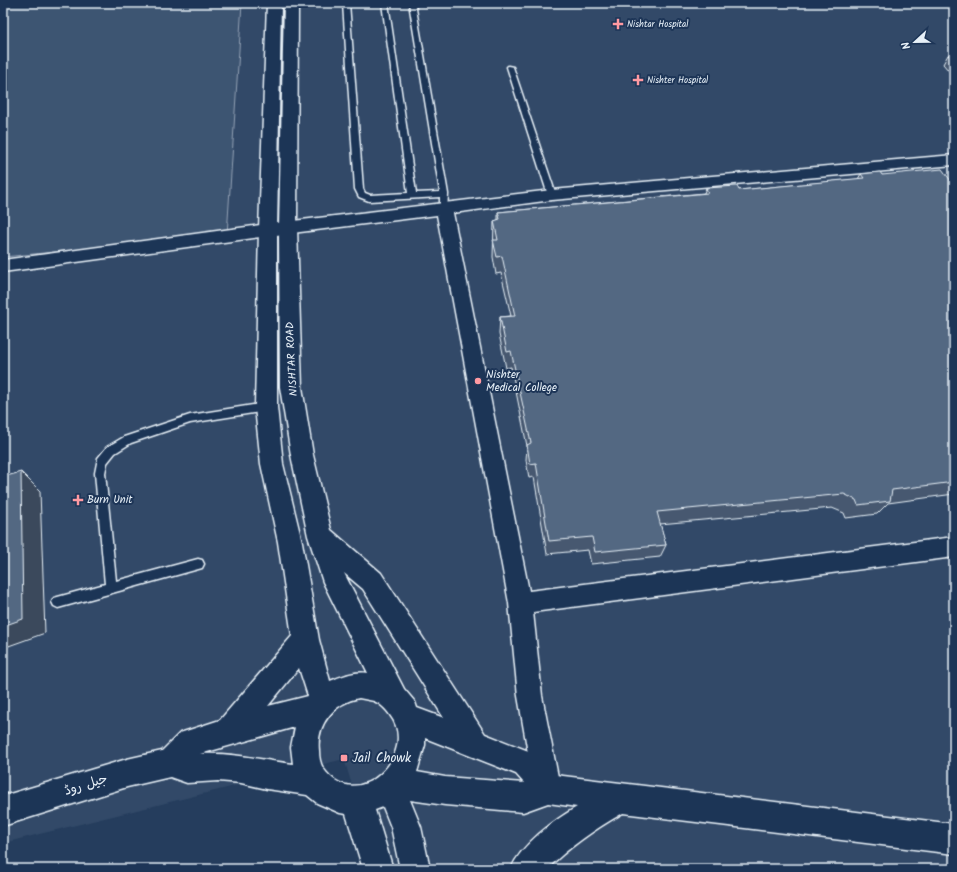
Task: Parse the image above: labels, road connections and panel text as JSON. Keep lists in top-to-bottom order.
{
  "streets": {
    "main road": ["NISHTAR ROAD", "جیل روڈ"]
  },
  "crossings": [
    ["NISHTAR ROAD", "جیل روڈ"]
  ],
  "places": {
    "health": ["Nishtar Hospital", "Nishter Hospital", "Burn Unit"],
    "other": ["Nishter Medical College"],
    "transit": ["Jail Chowk"]
  },
  "north": "left"
}
